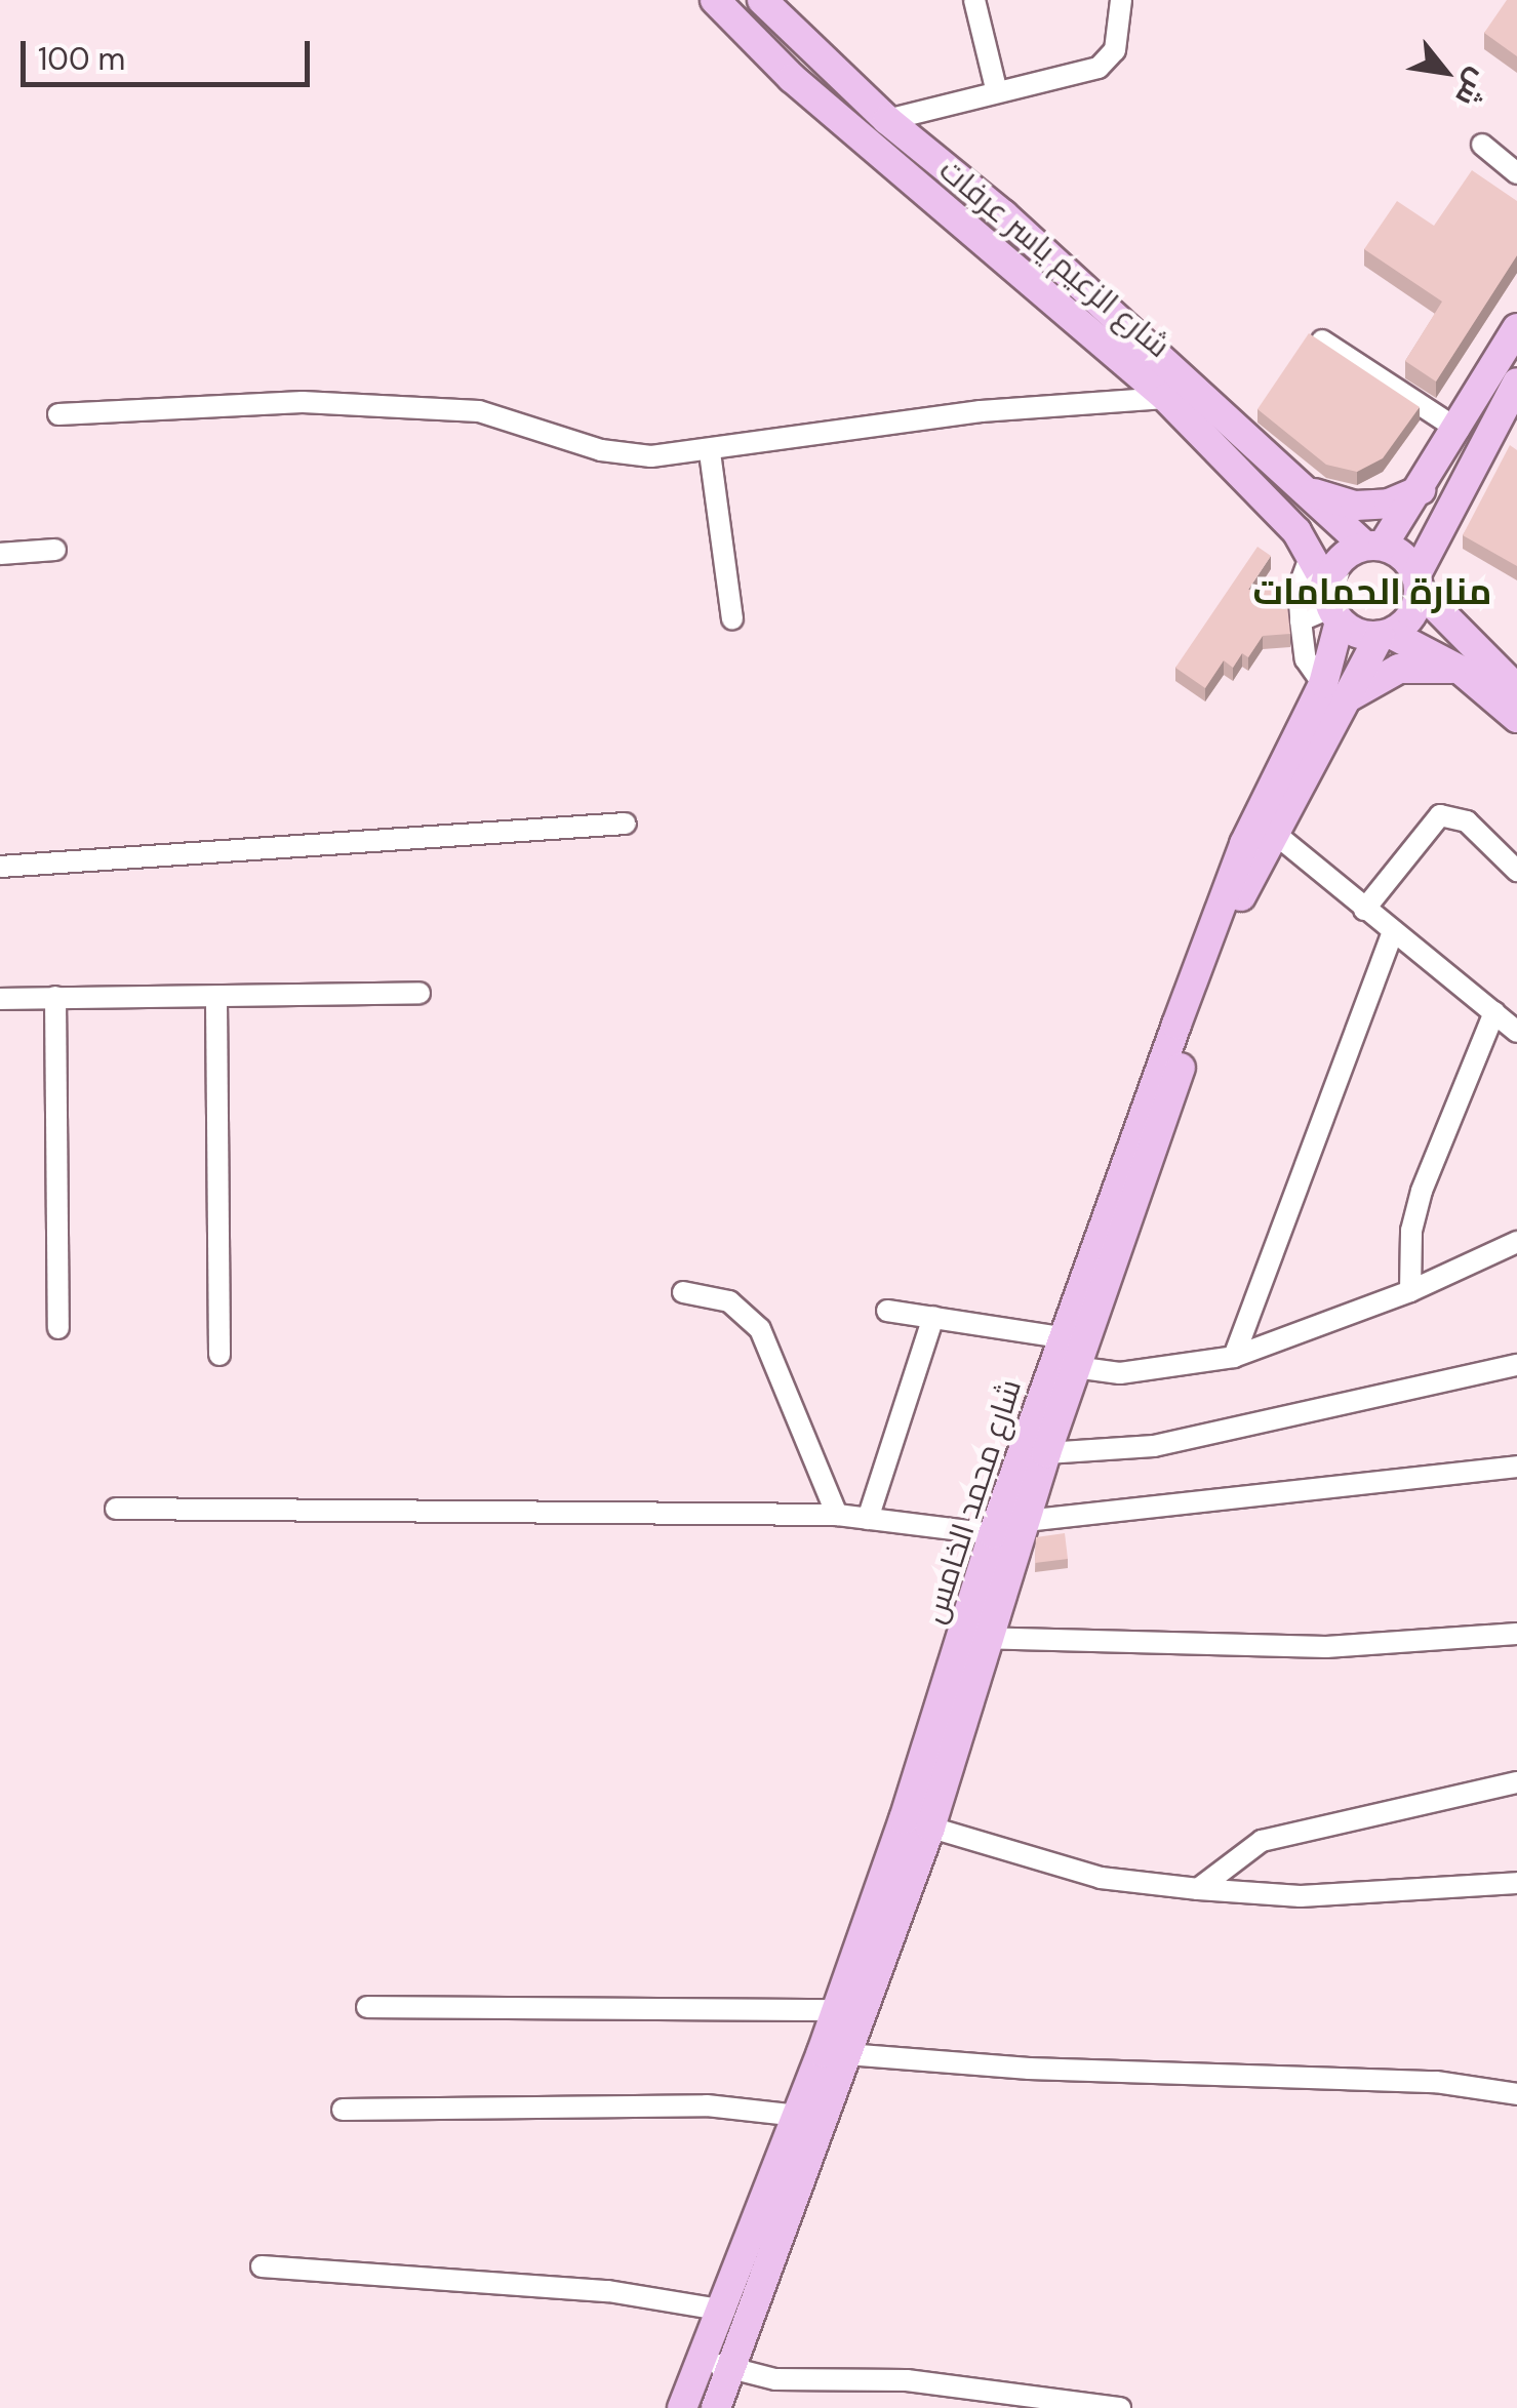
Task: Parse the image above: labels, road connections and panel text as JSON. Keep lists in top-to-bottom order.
{
  "streets": {
    "main road": ["شارع الزعيم ياسر عرفات", "شارع محمد الخامس"]
  },
  "crossings": [
    ["شارع الزعيم ياسر عرفات", "شارع محمد الخامس"]
  ],
  "districts": ["منارة الحمامات"],
  "scale_bar": "100 m",
  "north": "bottom right"
}
